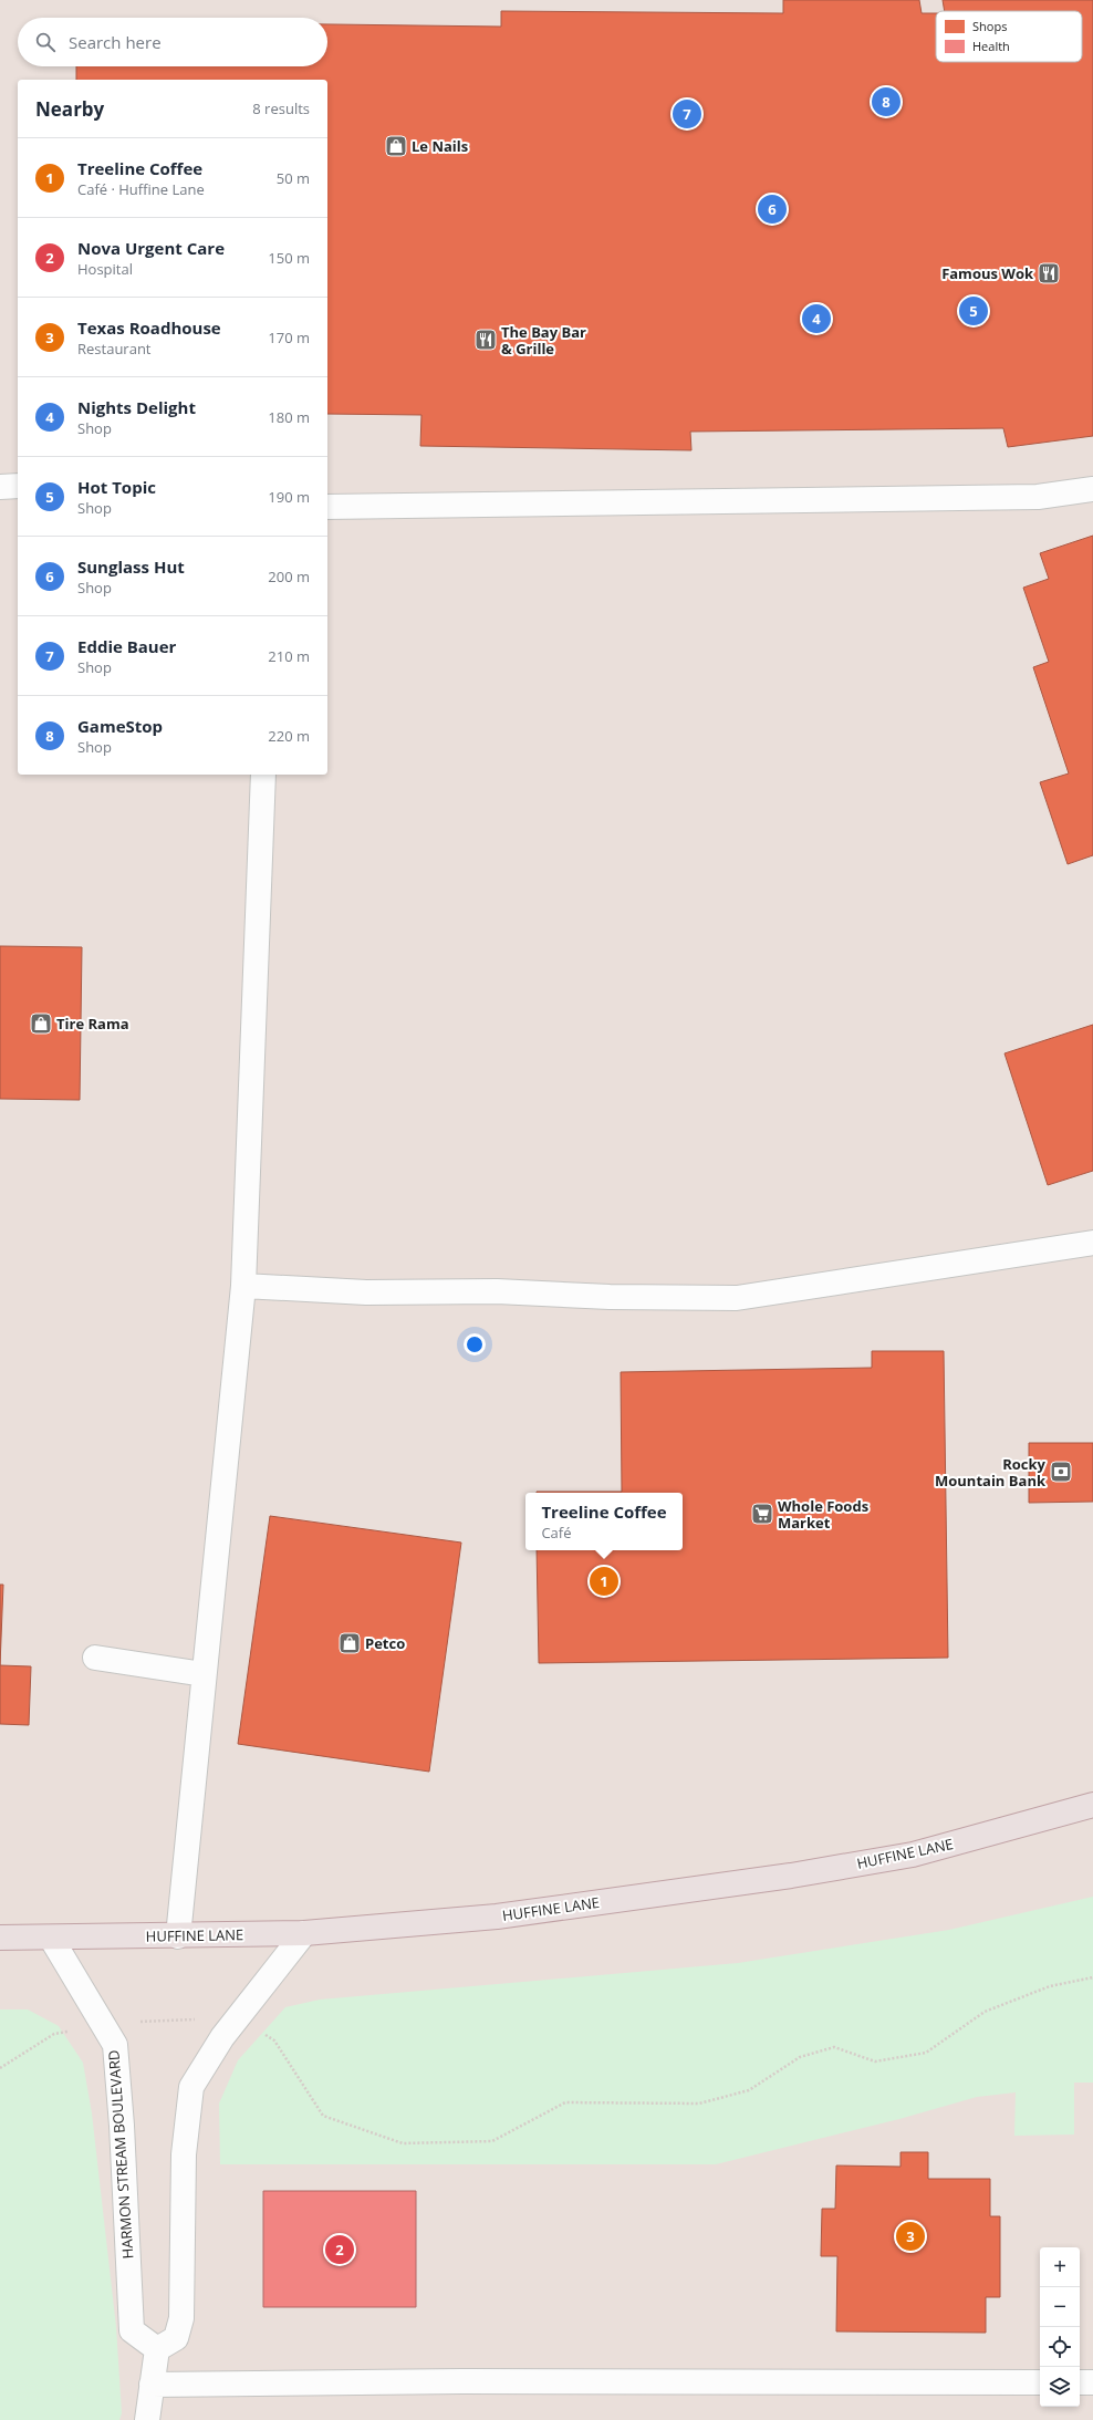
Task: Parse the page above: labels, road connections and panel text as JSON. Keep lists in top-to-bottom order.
{
  "streets": {
    "highway": ["HUFFINE LANE"],
    "street": ["HARMON STREAM BOULEVARD"]
  },
  "crossings": [
    ["HUFFINE LANE", "HARMON STREAM BOULEVARD"]
  ],
  "places": {
    "shop": ["Le Nails", "Tire Rama", "Petco"],
    "restaurant": ["Famous Wok", "The Bay Bar & Grille"],
    "bank": ["Rocky Mountain Bank"],
    "supermarket": ["Whole Foods Market"]
  },
  "legend": ["Shops", "Health"],
  "page": {
    "search": "Search here",
    "heading": ["Nearby", "8 results"],
    "pins": [
      "8",
      "7",
      "6",
      "5",
      "4",
      "1",
      "3",
      "2"
    ],
    "list": [
      {
        "mark": "1",
        "name": "Treeline Coffee",
        "note": "Café · Huffine Lane",
        "value": "50 m"
      },
      {
        "mark": "2",
        "name": "Nova Urgent Care",
        "note": "Hospital",
        "value": "150 m"
      },
      {
        "mark": "3",
        "name": "Texas Roadhouse",
        "note": "Restaurant",
        "value": "170 m"
      },
      {
        "mark": "4",
        "name": "Nights Delight",
        "note": "Shop",
        "value": "180 m"
      },
      {
        "mark": "5",
        "name": "Hot Topic",
        "note": "Shop",
        "value": "190 m"
      },
      {
        "mark": "6",
        "name": "Sunglass Hut",
        "note": "Shop",
        "value": "200 m"
      },
      {
        "mark": "7",
        "name": "Eddie Bauer",
        "note": "Shop",
        "value": "210 m"
      },
      {
        "mark": "8",
        "name": "GameStop",
        "note": "Shop",
        "value": "220 m"
      }
    ],
    "popup": ["Treeline Coffee", "Café"],
    "map_buttons": ["+", "−"]
  }
}
